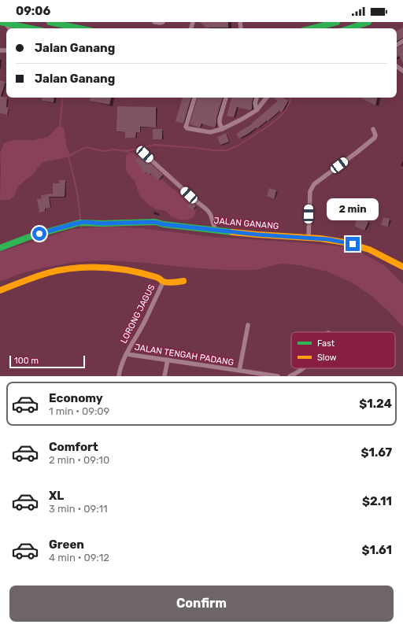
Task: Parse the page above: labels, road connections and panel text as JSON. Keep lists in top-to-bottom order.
{
  "streets": {
    "main road": ["JALAN GANANG"],
    "street": ["LORONG JAGUS", "JALAN TENGAH PADANG"]
  },
  "crossings": [
    ["LORONG JAGUS", "JALAN TENGAH PADANG"]
  ],
  "legend": ["Fast", "Slow"],
  "scale_bar": "100 m",
  "page": {
    "status": "09:06",
    "banner": ["Jalan Ganang", "Jalan Ganang"],
    "bubble": "2 min",
    "scale": "100 m",
    "list": [
      {
        "name": "Economy",
        "note": "1 min · 09:09",
        "value": "$1.24"
      },
      {
        "name": "Comfort",
        "note": "2 min · 09:10",
        "value": "$1.67"
      },
      {
        "name": "XL",
        "note": "3 min · 09:11",
        "value": "$2.11"
      },
      {
        "name": "Green",
        "note": "4 min · 09:12",
        "value": "$1.61"
      }
    ],
    "buttons": "Confirm"
  }
}
